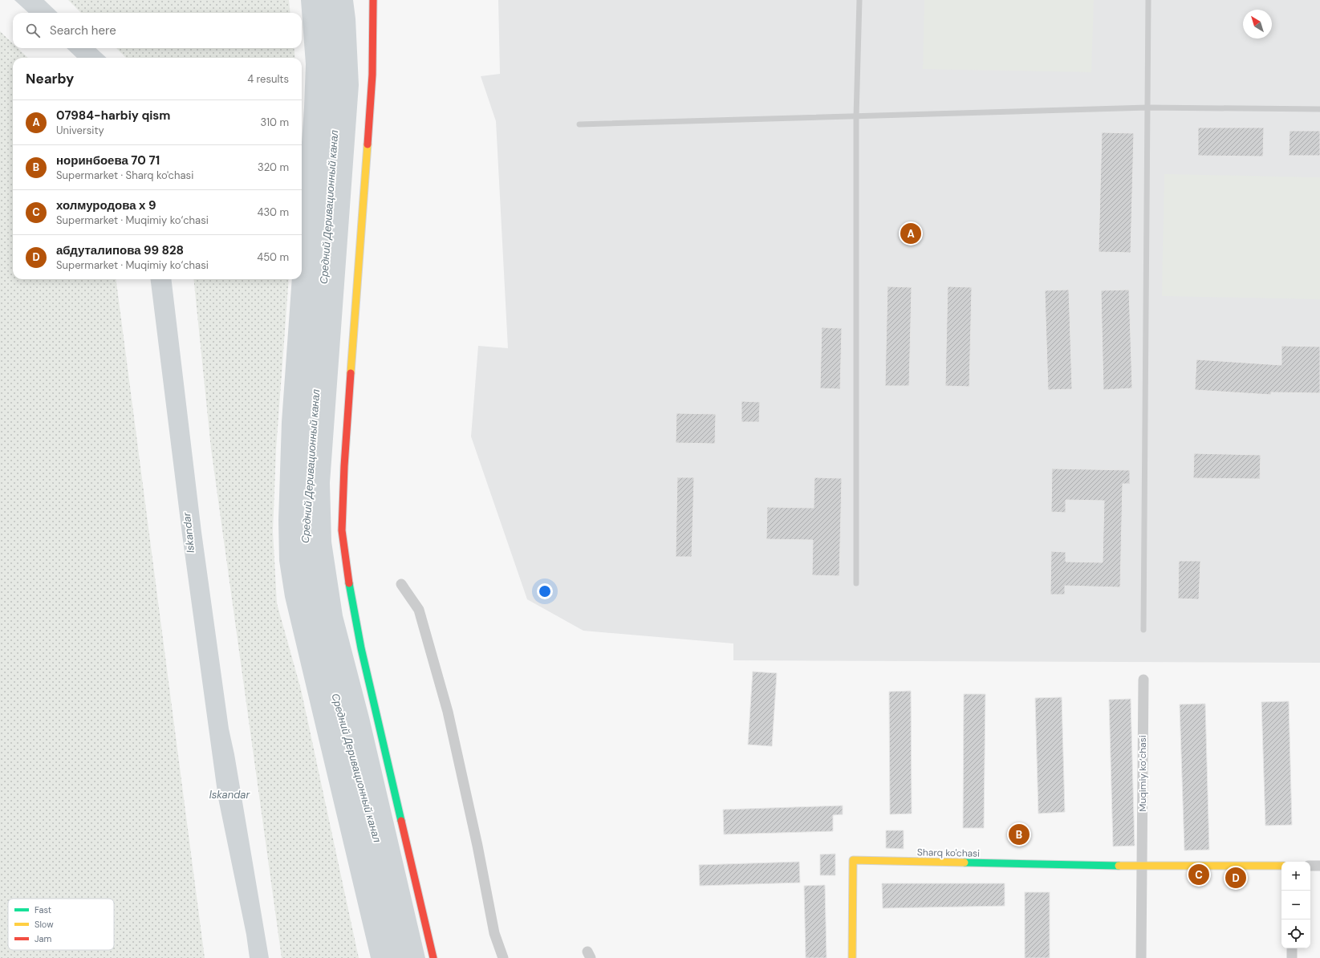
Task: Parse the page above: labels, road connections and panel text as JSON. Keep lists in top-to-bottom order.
{
  "streets": {
    "street": ["Muqimiy ko‘chasi", "Sharq ko'chasi"]
  },
  "crossings": [
    ["Muqimiy ko‘chasi", "Sharq ko'chasi"]
  ],
  "water": ["Средний Деривационный канал", "Iskandar"],
  "legend": ["Fast", "Slow", "Jam"],
  "north": "top left",
  "page": {
    "search": "Search here",
    "heading": ["Nearby", "4 results"],
    "list": [
      {
        "mark": "A",
        "name": "07984-harbiy qism",
        "note": "University",
        "value": "310 m"
      },
      {
        "mark": "B",
        "name": "норинбоева 70 71",
        "note": "Supermarket · Sharq ko'chasi",
        "value": "320 m"
      },
      {
        "mark": "C",
        "name": "холмуродова х 9",
        "note": "Supermarket · Muqimiy ko‘chasi",
        "value": "430 m"
      },
      {
        "mark": "D",
        "name": "абдуталипова 99 828",
        "note": "Supermarket · Muqimiy ko‘chasi",
        "value": "450 m"
      }
    ],
    "pins": [
      "A",
      "B",
      "C",
      "D"
    ],
    "map_buttons": ["+", "−"]
  }
}
